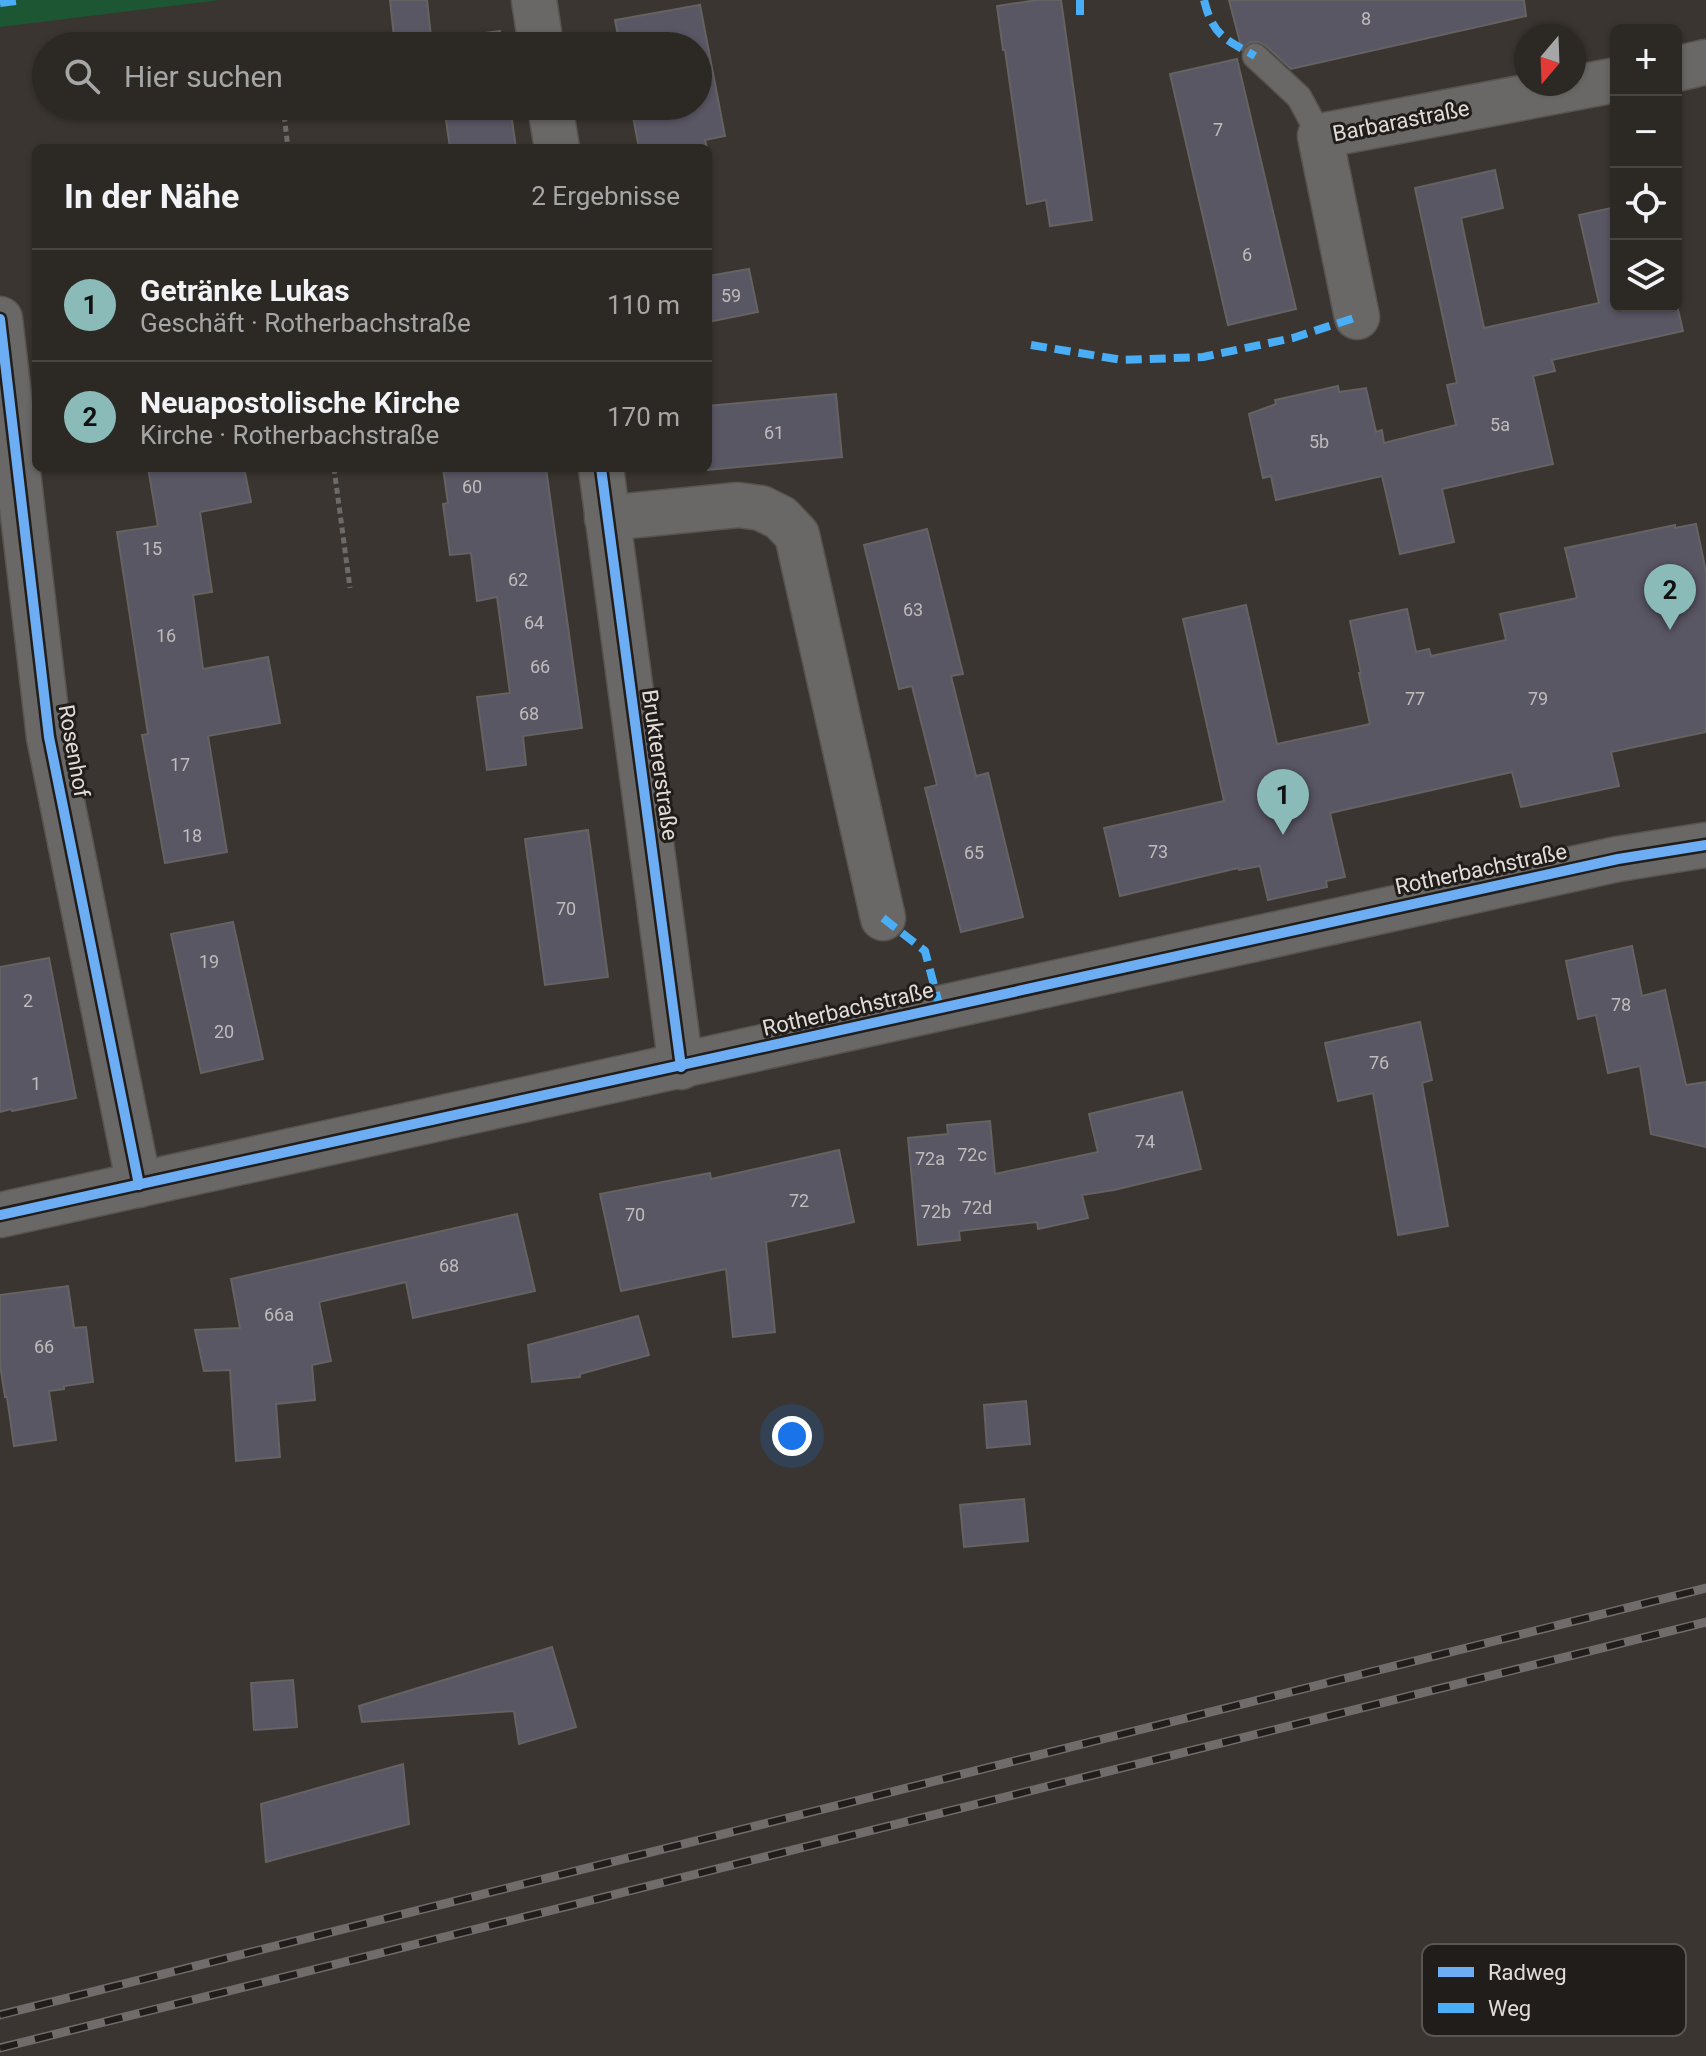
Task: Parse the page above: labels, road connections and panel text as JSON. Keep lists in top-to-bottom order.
{
  "streets": {
    "street": [
      "Barbarastraße",
      "Rosenhof",
      "Bruktererstraße",
      "Rotherbachstraße"
    ]
  },
  "crossings": [
    ["Rosenhof", "Rotherbachstraße"],
    ["Bruktererstraße", "Rotherbachstraße"]
  ],
  "house_numbers": [
    "8",
    "7",
    "6",
    "59",
    "5a",
    "61",
    "5b",
    "60",
    "15",
    "62",
    "63",
    "64",
    "16",
    "66",
    "77",
    "79",
    "68",
    "17",
    "18",
    "73",
    "65",
    "70",
    "19",
    "2",
    "78",
    "20",
    "76",
    "1",
    "74",
    "72c",
    "72a",
    "72",
    "72d",
    "72b",
    "70",
    "68",
    "66a",
    "66"
  ],
  "legend": ["Radweg", "Weg"],
  "north": "bottom",
  "page": {
    "map_buttons": ["+", "−"],
    "search": "Hier suchen",
    "heading": ["In der Nähe", "2 Ergebnisse"],
    "list": [
      {
        "mark": "1",
        "name": "Getränke Lukas",
        "note": "Geschäft · Rotherbachstraße",
        "value": "110 m"
      },
      {
        "mark": "2",
        "name": "Neuapostolische Kirche",
        "note": "Kirche · Rotherbachstraße",
        "value": "170 m"
      }
    ],
    "pins": ["2", "1"]
  }
}
